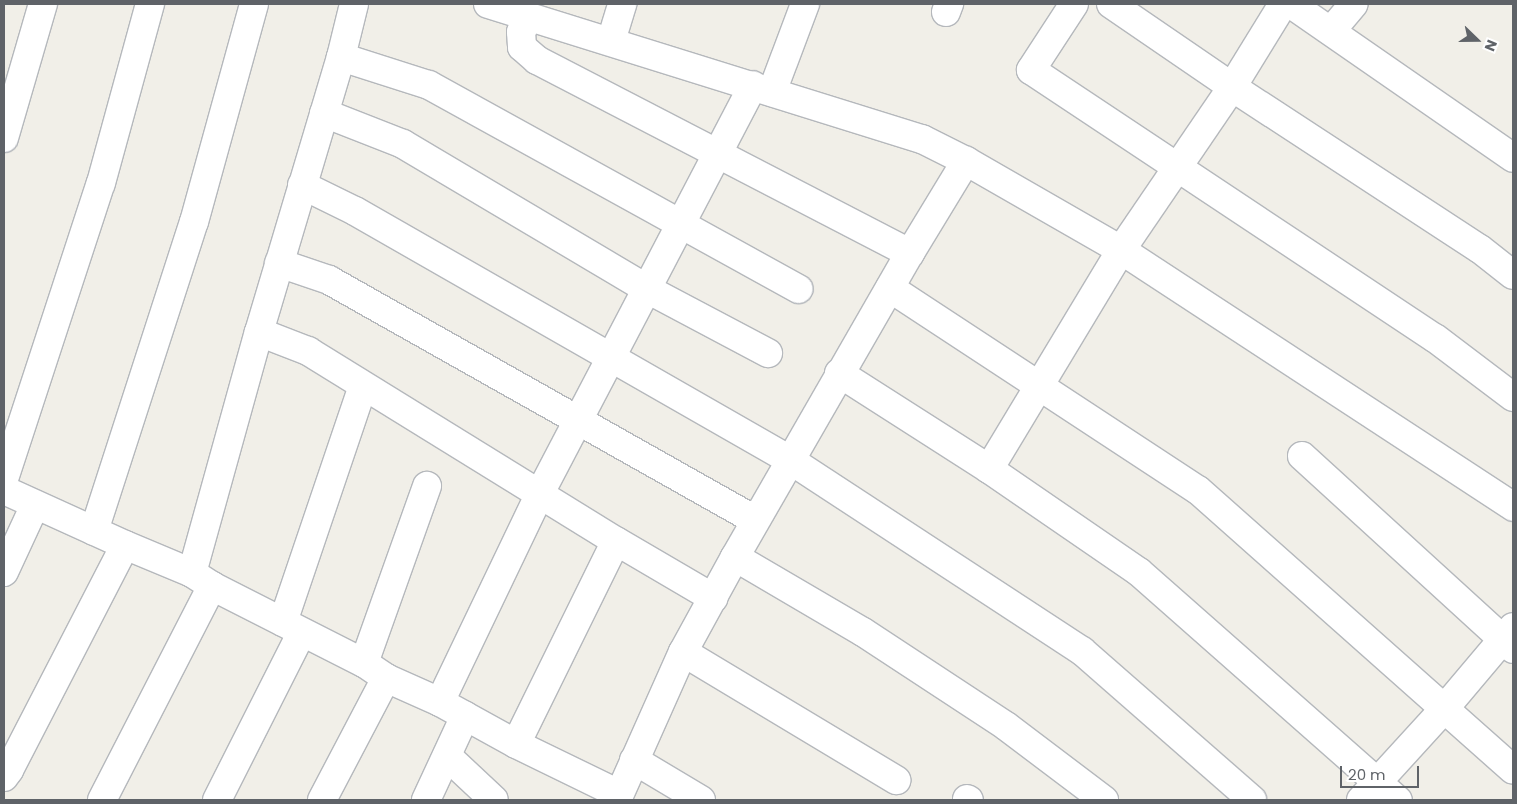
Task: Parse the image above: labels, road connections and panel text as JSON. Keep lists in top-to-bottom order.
{
  "scale_bar": "20 m",
  "north": "right"
}
